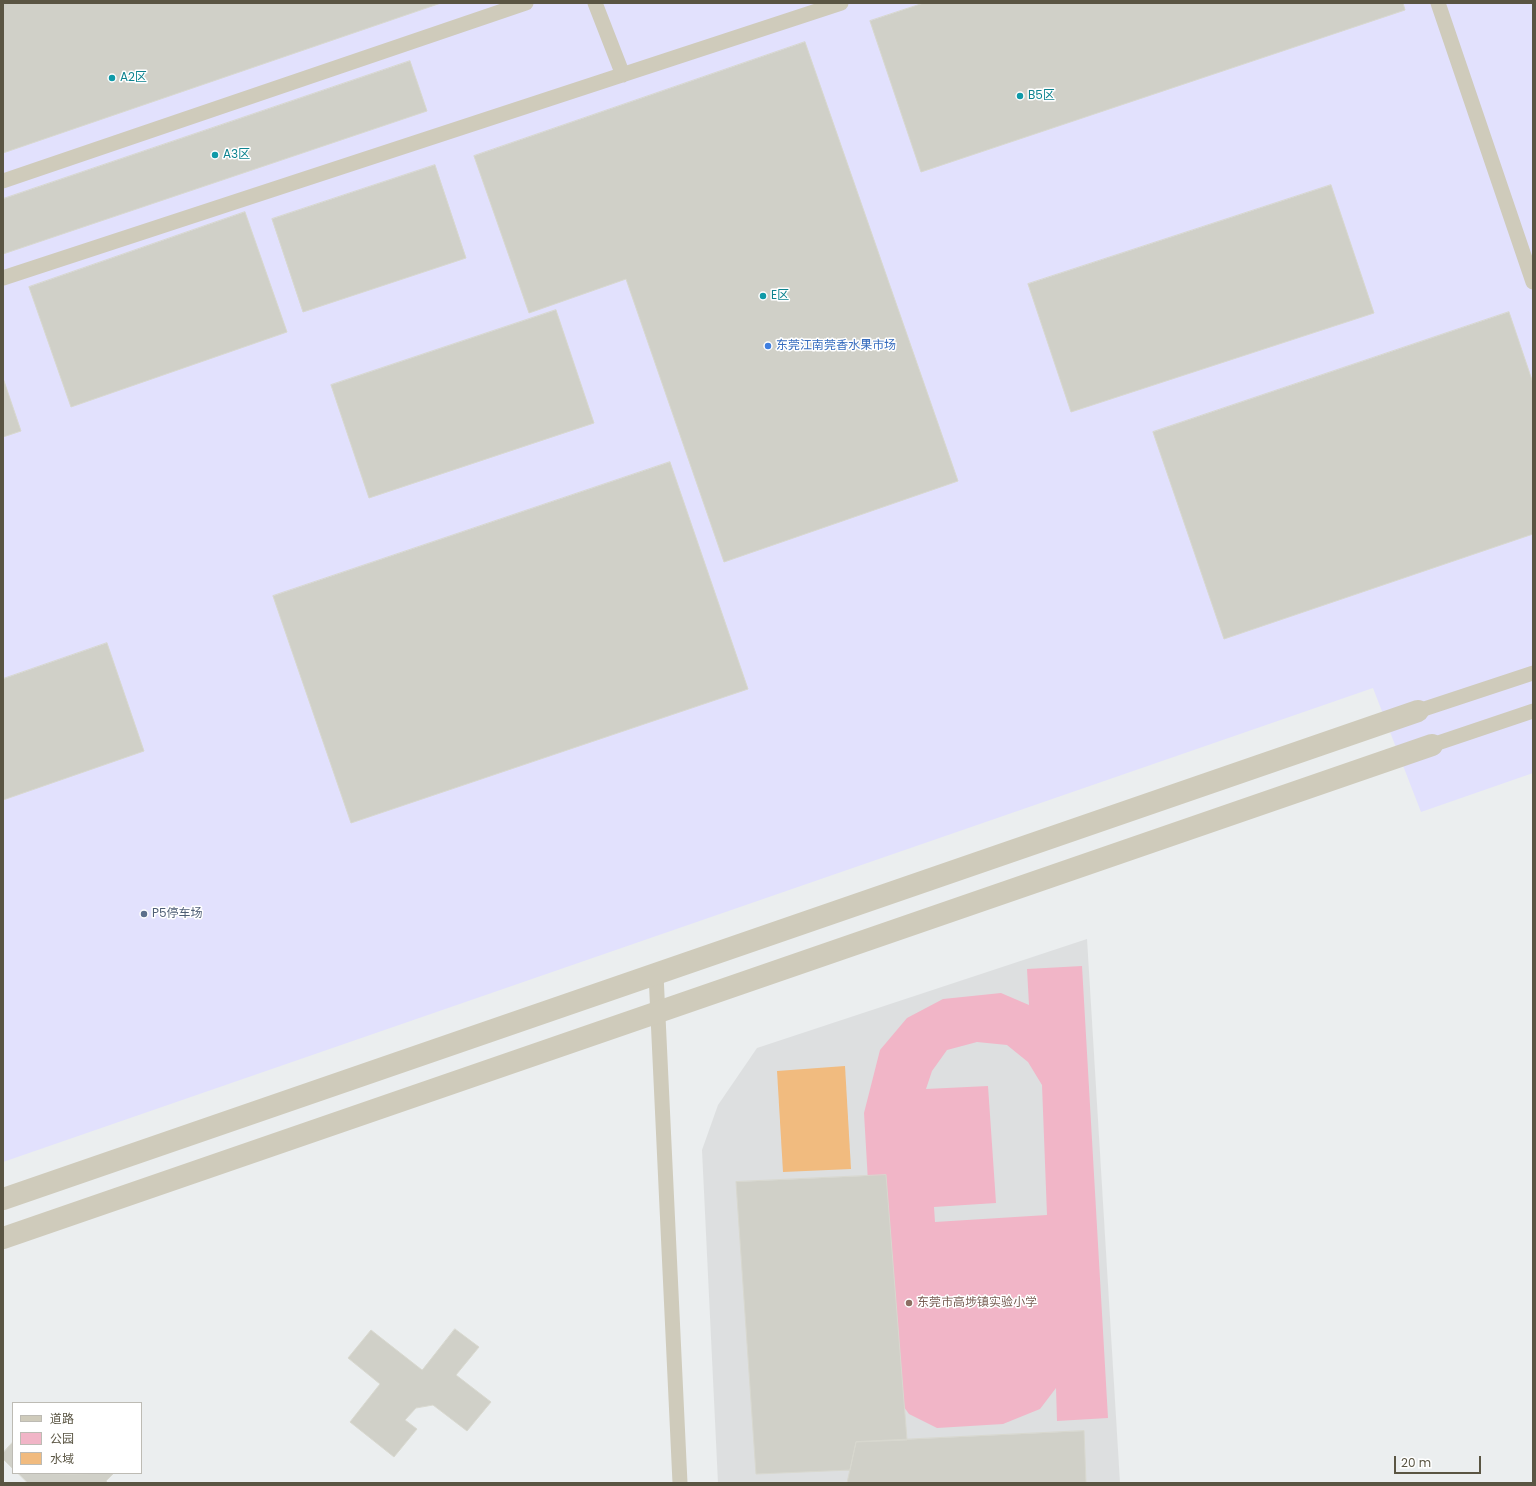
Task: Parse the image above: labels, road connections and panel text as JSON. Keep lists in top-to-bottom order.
{
  "places": [
    "A2区",
    "B5区",
    "A3区",
    "E区",
    "东莞江南莞香水果市场",
    "P5停车场",
    "东莞市高埗镇实验小学"
  ],
  "legend": ["道路", "公园", "水域"],
  "scale_bar": "20 m"
}
